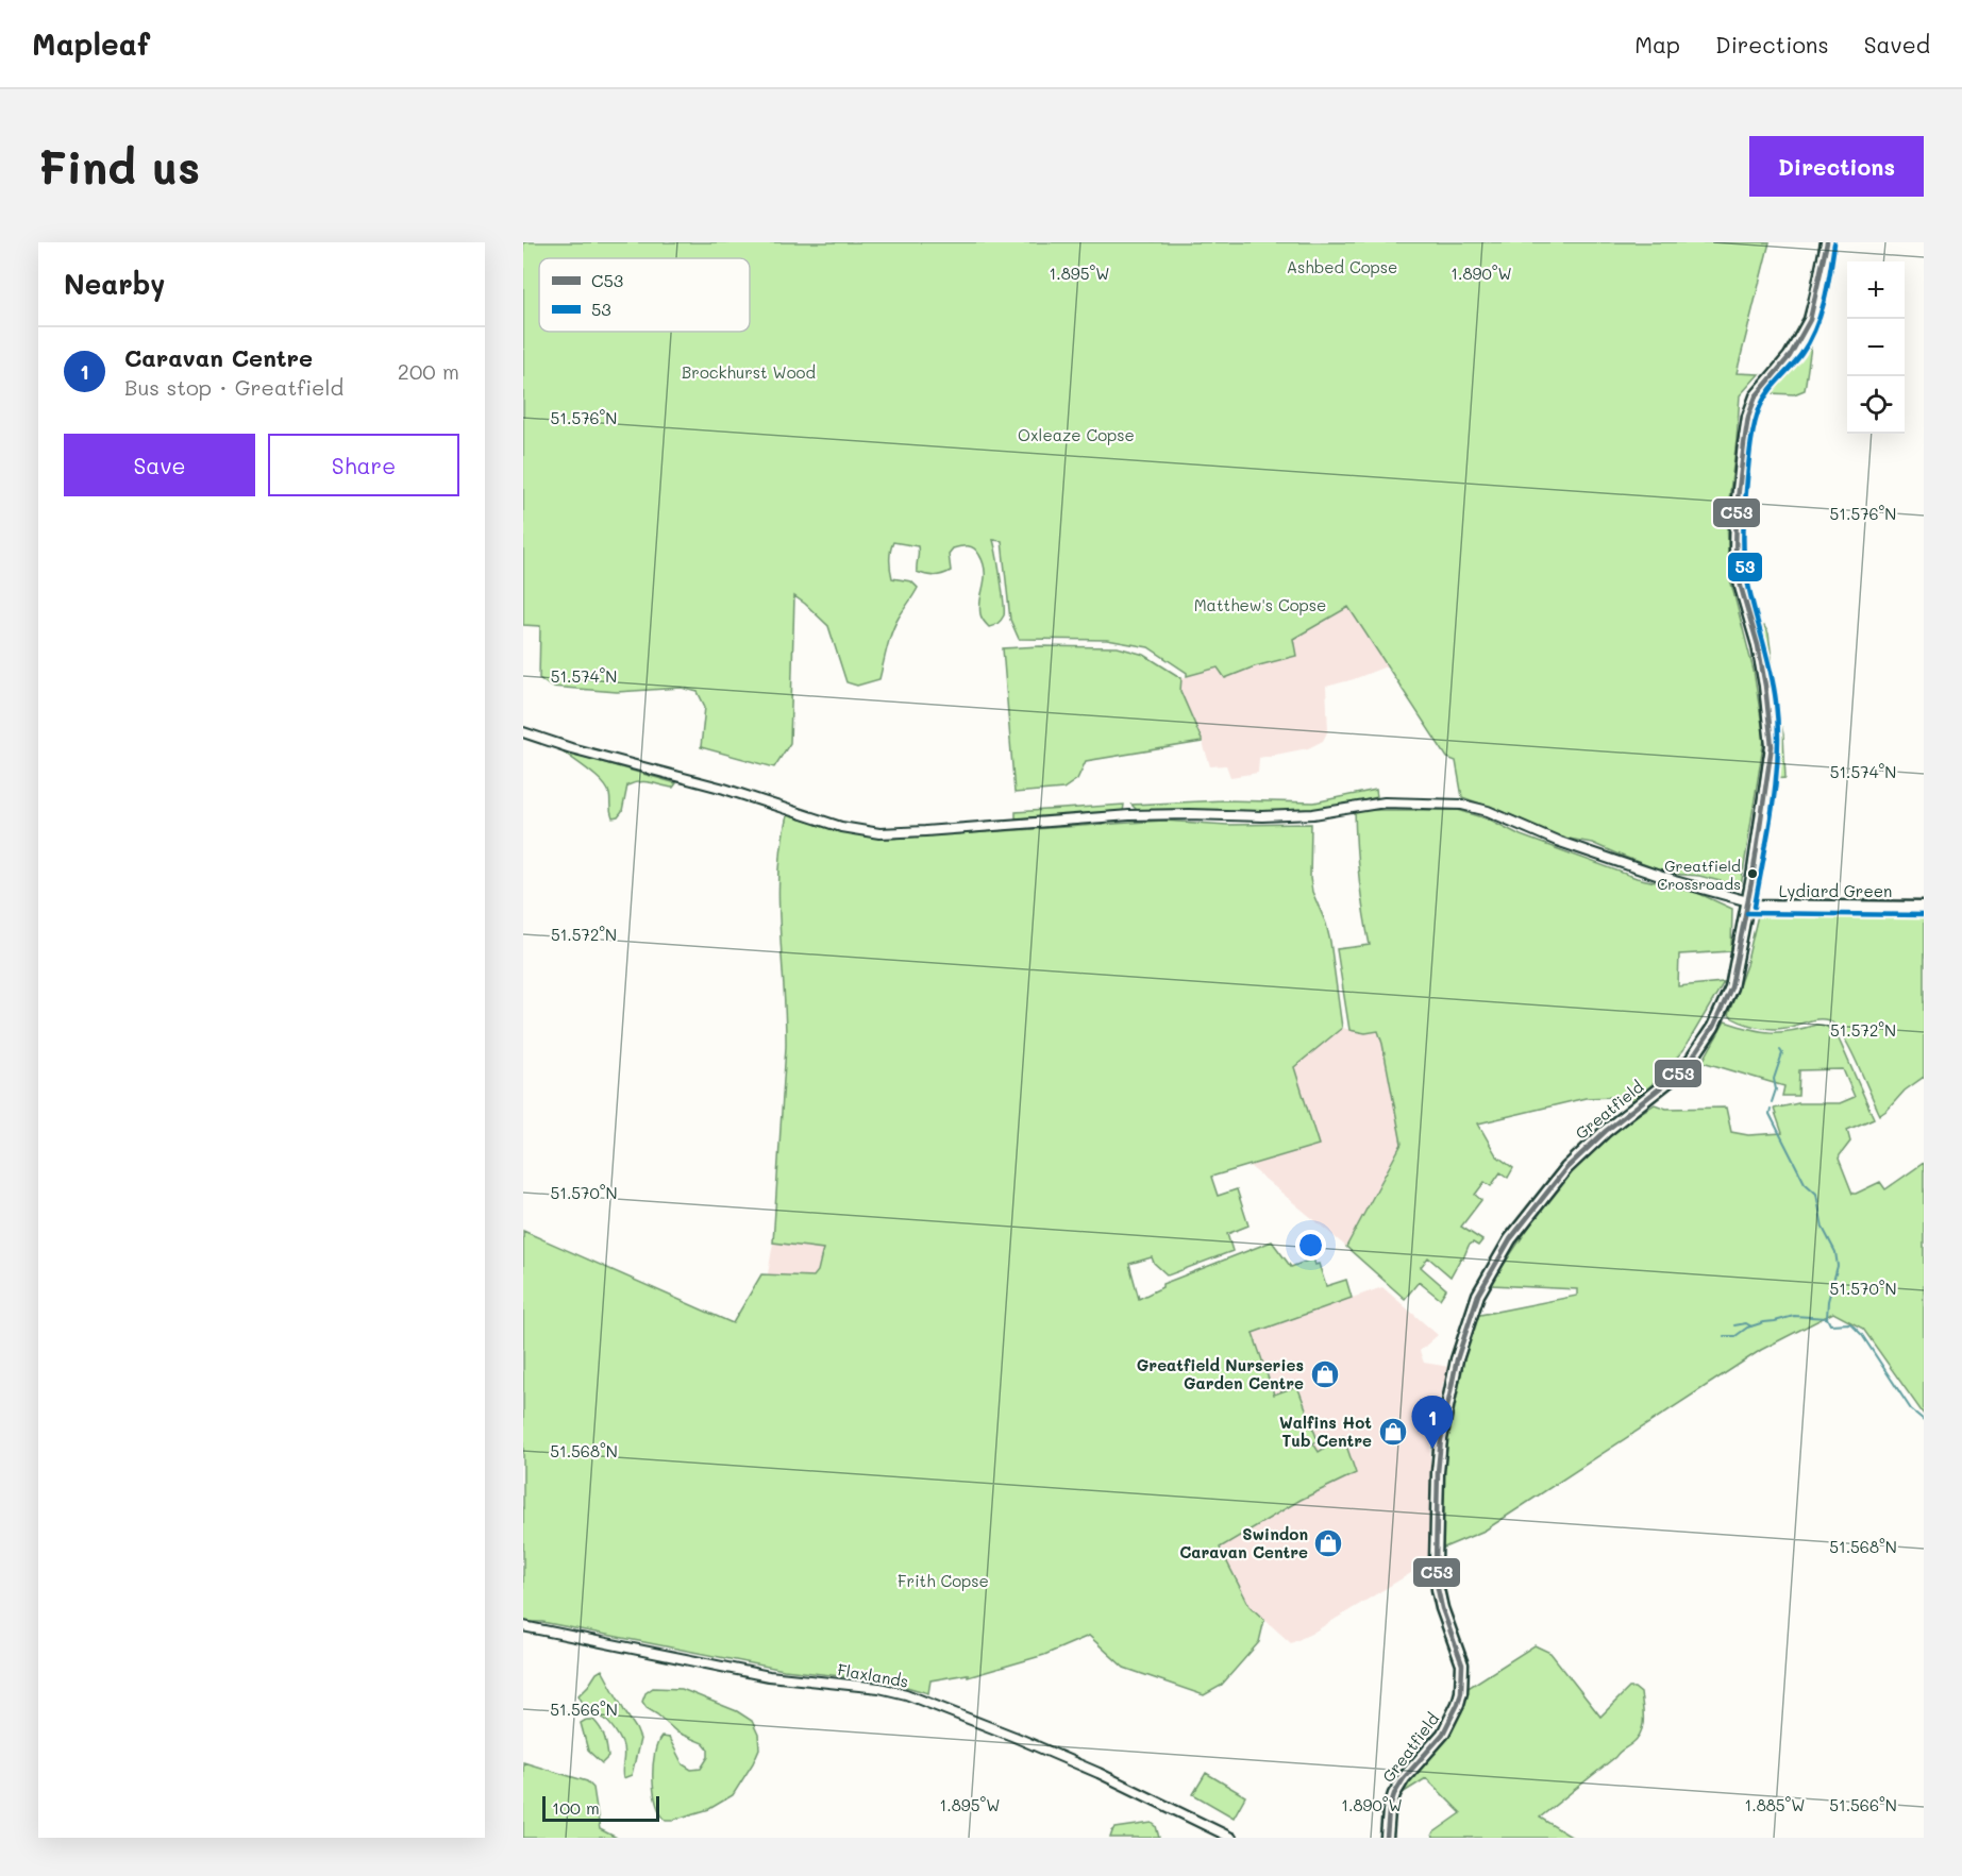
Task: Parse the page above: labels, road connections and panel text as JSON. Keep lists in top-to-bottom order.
{
  "streets": {
    "street": ["Lydiard Green", "Greatfield", "Flaxlands"]
  },
  "crossings": [
    ["Lydiard Green", "Greatfield"]
  ],
  "parks": [
    "Ashbed Copse",
    "Brockhurst Wood",
    "Oxleaze Copse",
    "Matthew's Copse",
    "Frith Copse"
  ],
  "places": {
    "other": ["Greatfield Crossroads"],
    "shop": ["Greatfield Nurseries Garden Centre", "Walfins Hot Tub Centre", "Swindon Caravan Centre"]
  },
  "lines": ["transit line C53", "transit line 53"],
  "legend": ["C53", "53"],
  "scale_bar": "100 m",
  "page": {
    "header": "Mapleaf",
    "nav": ["Map", "Directions", "Saved"],
    "buttons": [
      "Directions",
      ["Save", "Share"]
    ],
    "title": "Find us",
    "heading": "Nearby",
    "map_buttons": ["+", "−"],
    "list": [
      {
        "mark": "1",
        "name": "Caravan Centre",
        "note": "Bus stop · Greatfield",
        "value": "200 m"
      }
    ],
    "pins": "1",
    "scale": "100 m"
  },
  "coordinates": [
    "1.895°W",
    "1.890°W",
    "51.576°N",
    "51.574°N",
    "51.572°N",
    "51.570°N",
    "51.568°N",
    "51.566°N",
    "1.885°W"
  ]
}
